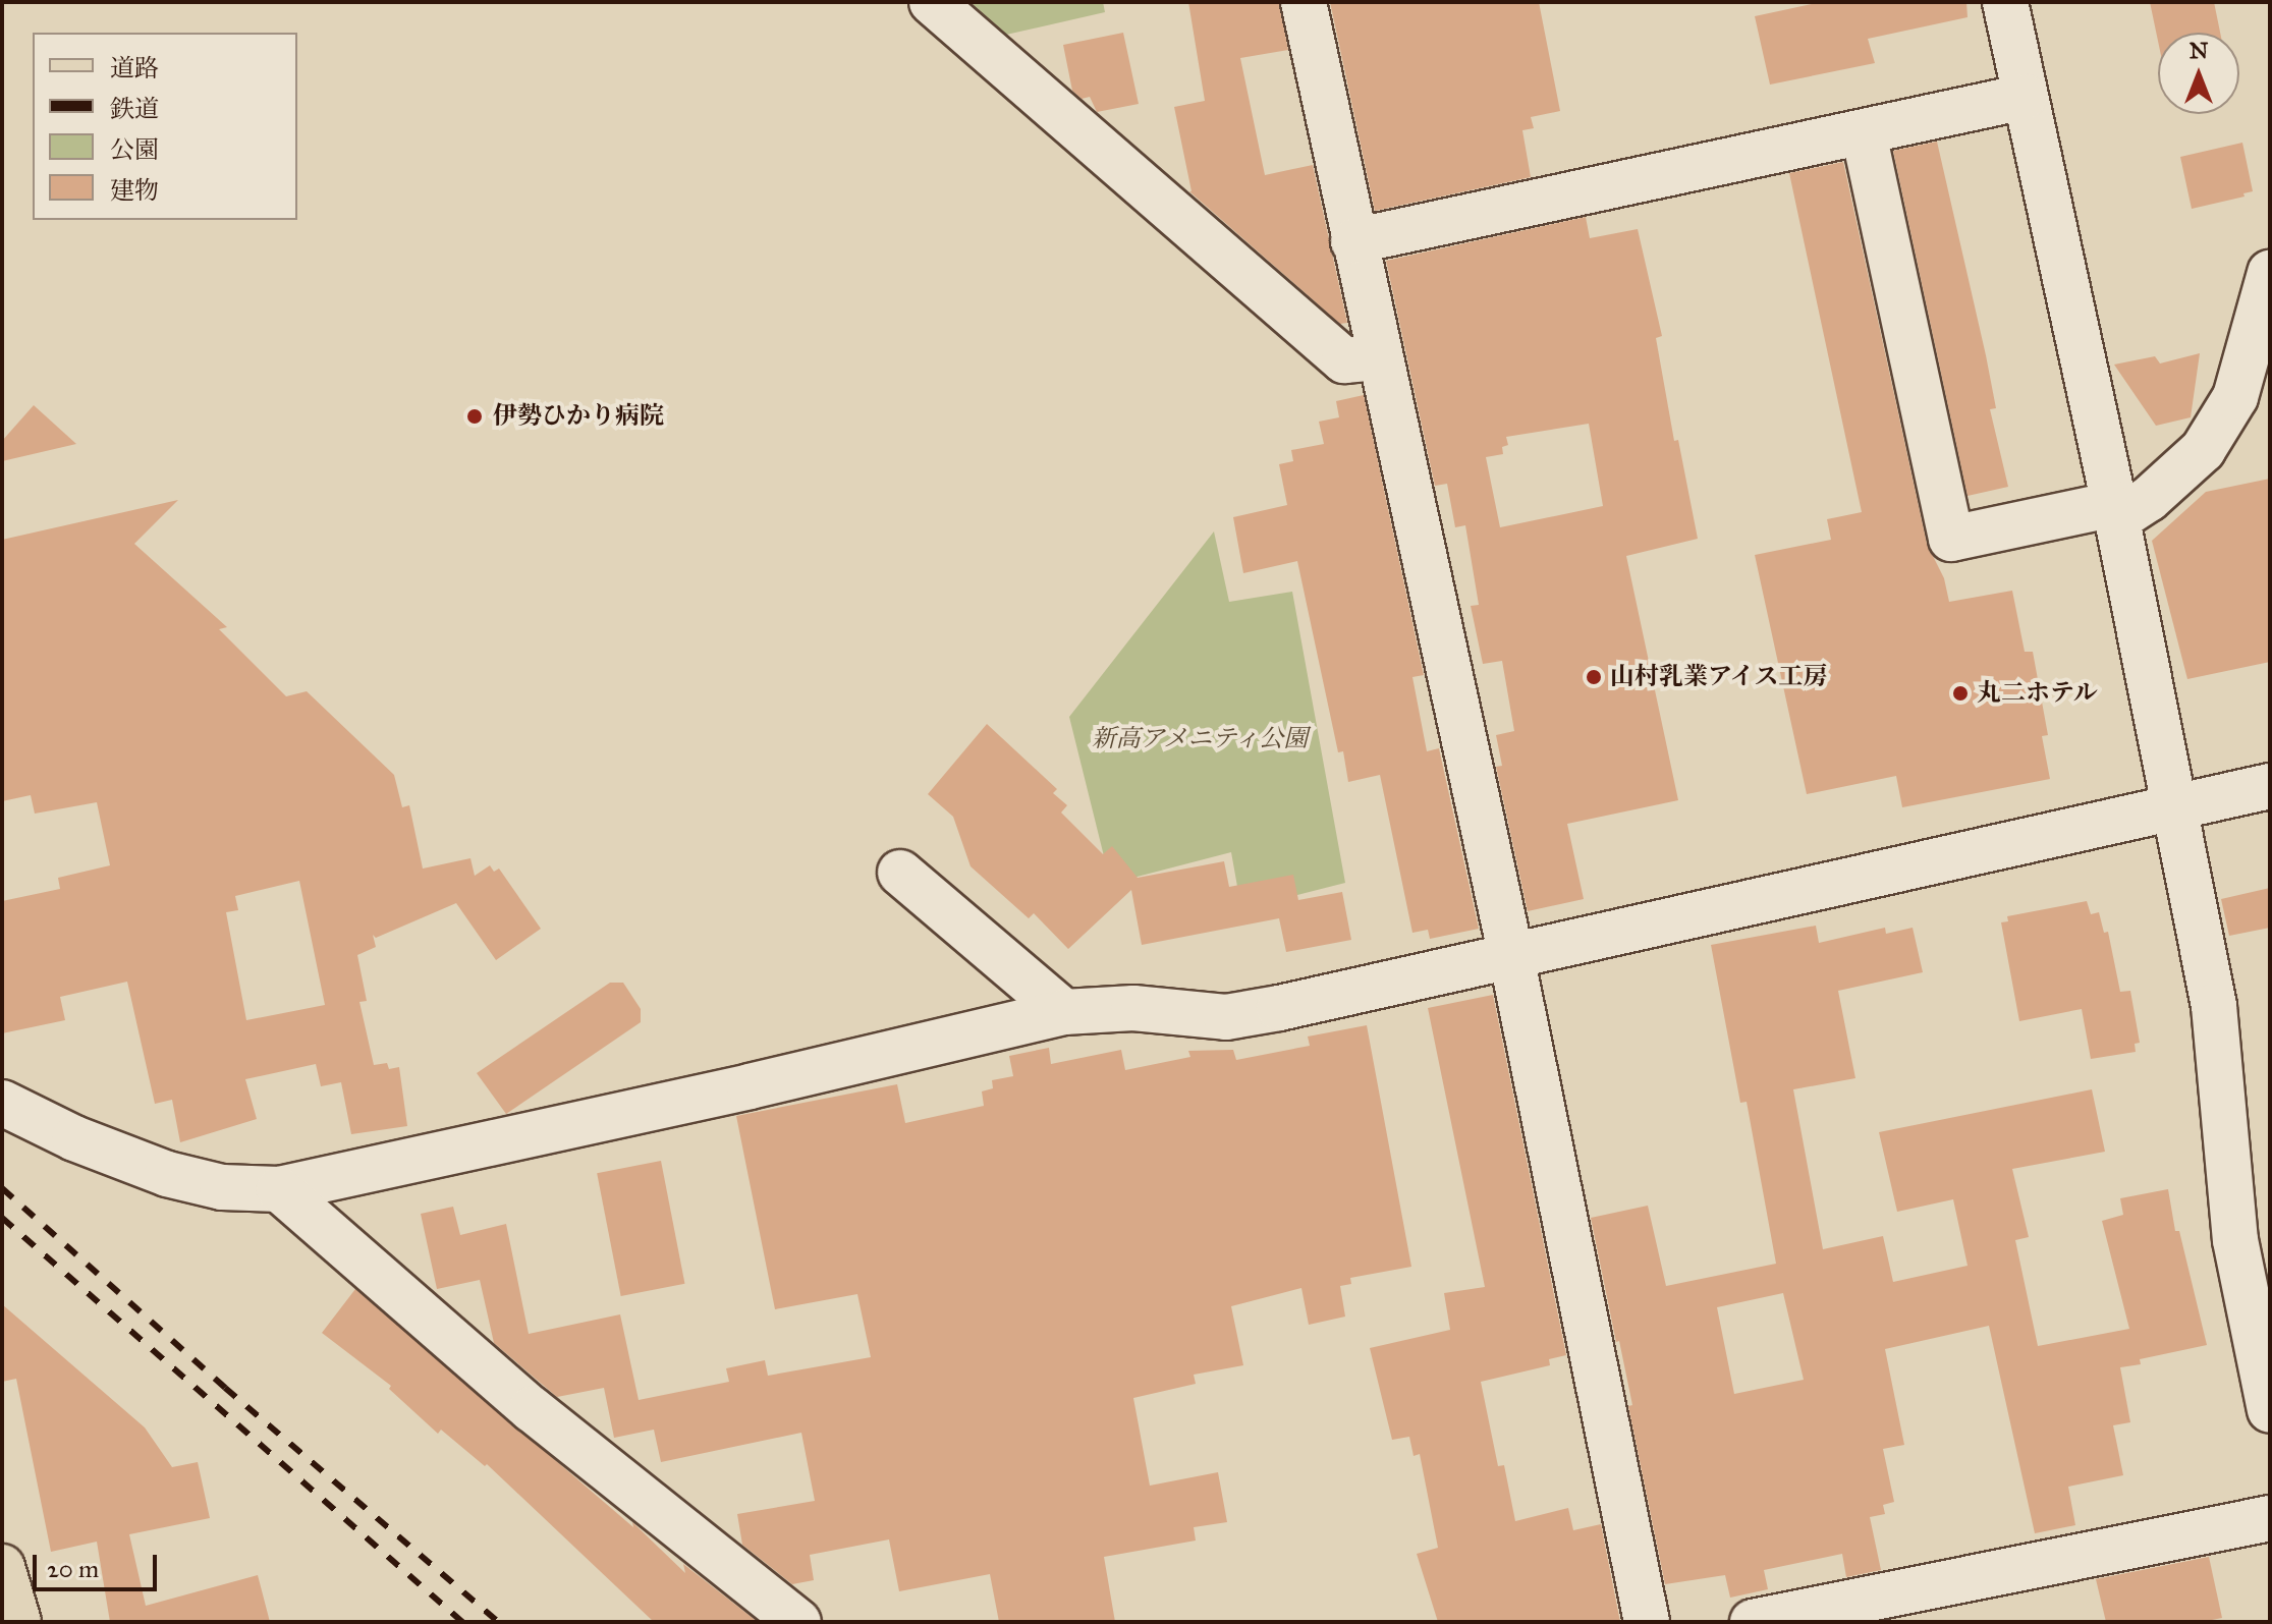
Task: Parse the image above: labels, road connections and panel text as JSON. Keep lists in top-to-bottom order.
{
  "parks": ["新高アメニティ公園"],
  "places": ["伊勢ひかり病院", "山村乳業アイス工房", "丸二ホテル"],
  "legend": [
    "道路",
    "鉄道",
    "公園",
    "建物"
  ],
  "scale_bar": "20 m",
  "north": "top"
}
